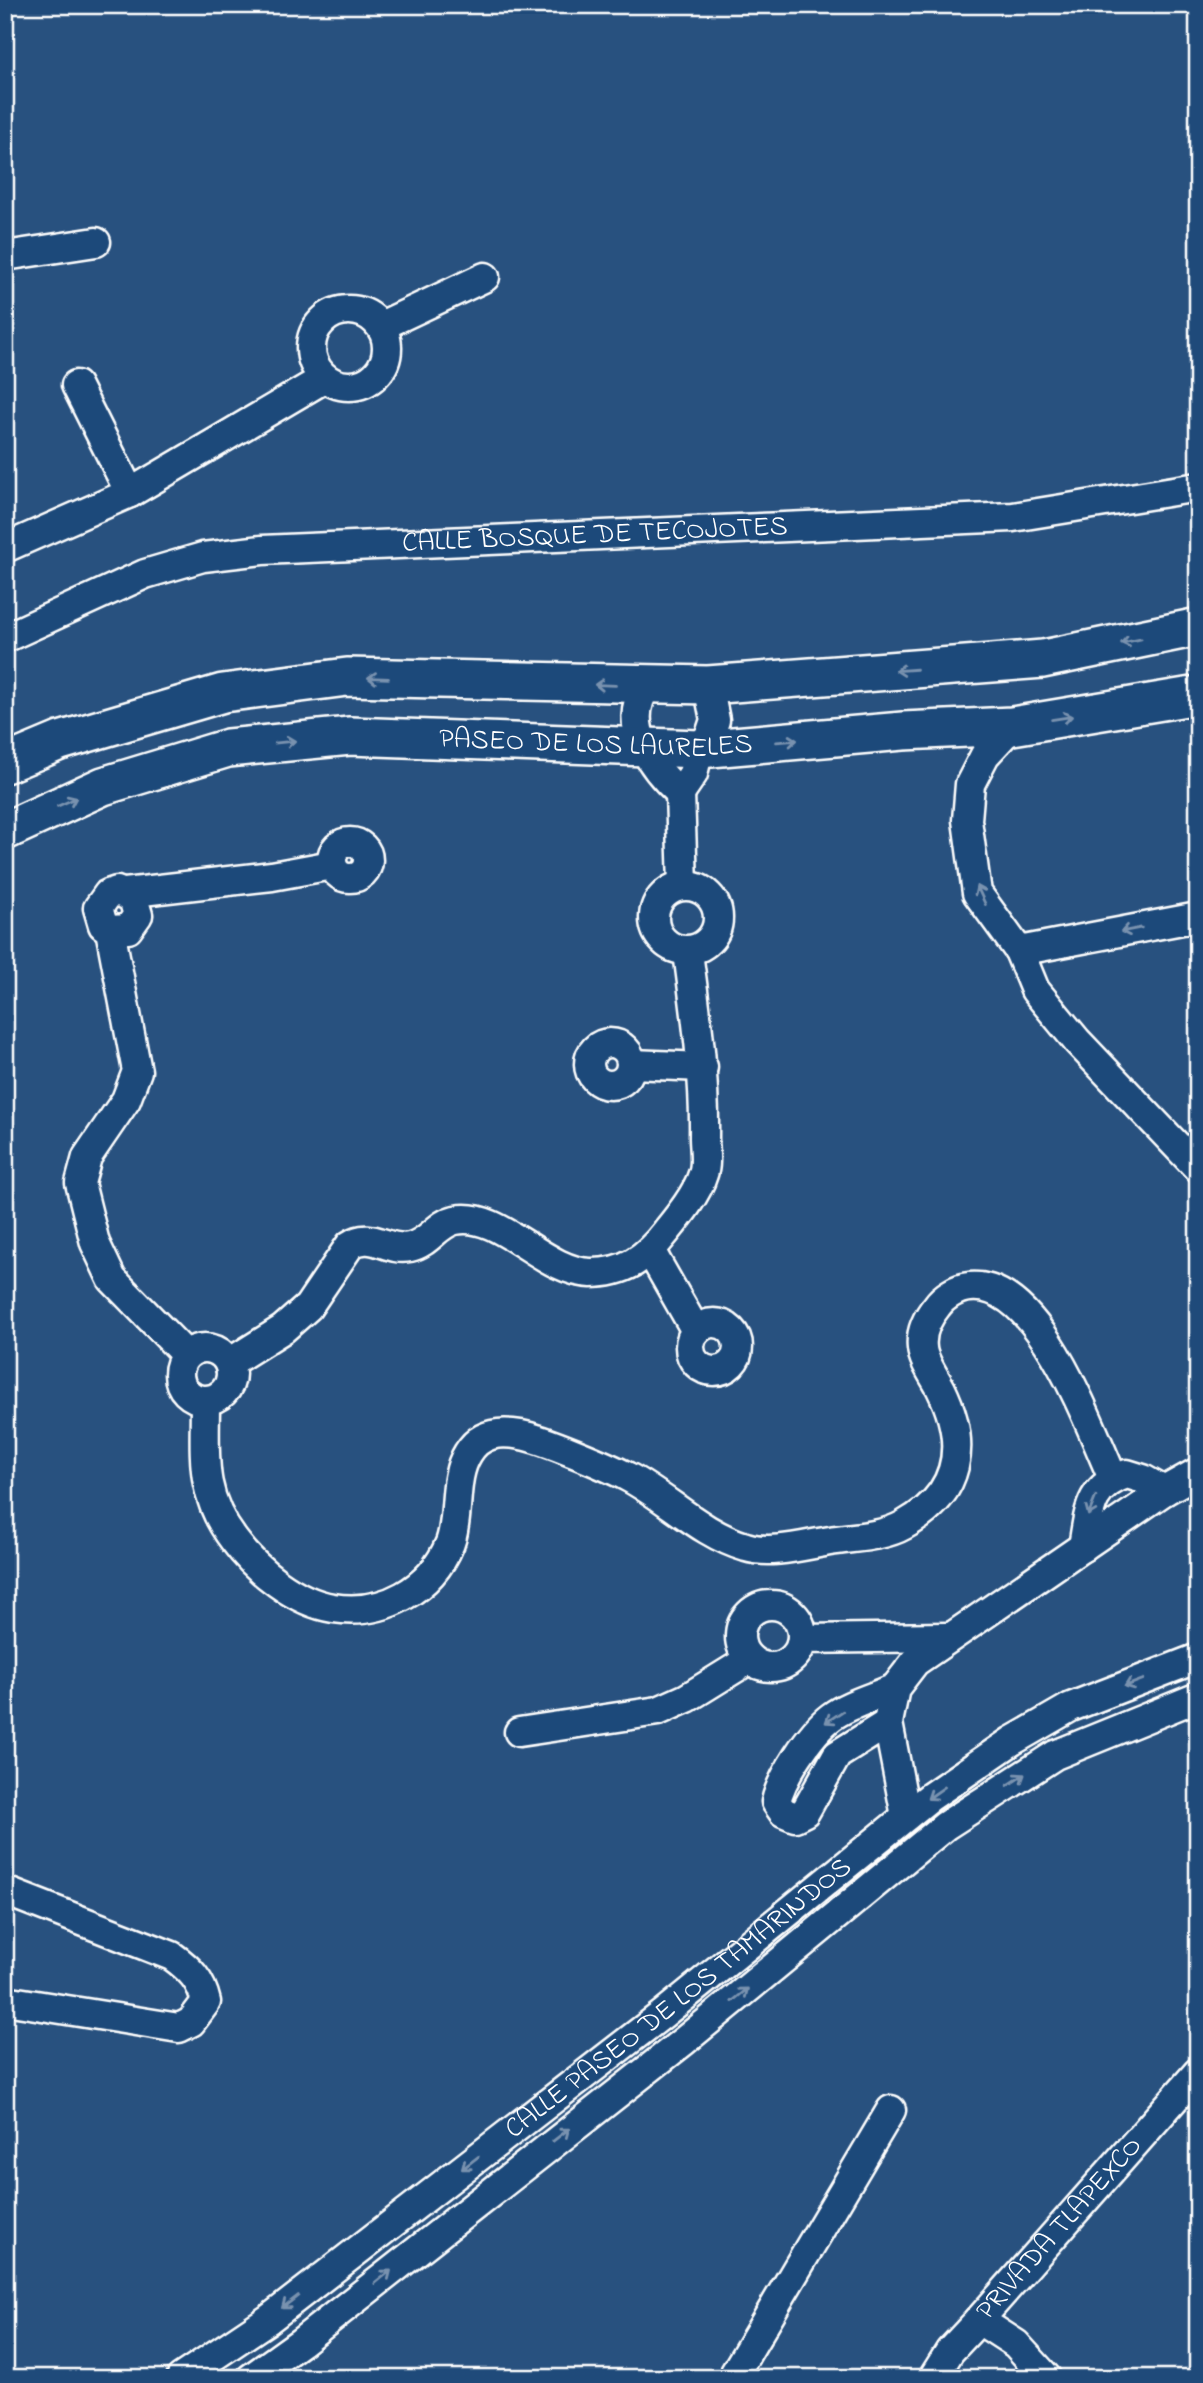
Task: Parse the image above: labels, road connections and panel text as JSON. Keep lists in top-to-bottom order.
{
  "streets": {
    "main road": ["PASEO DE LOS LAURELES"],
    "street": ["CALLE BOSQUE DE TECOJOTES", "CALLE PASEO DE LOS TAMARINDOS", "PRIVADA TLAPEXCO"]
  }
}
